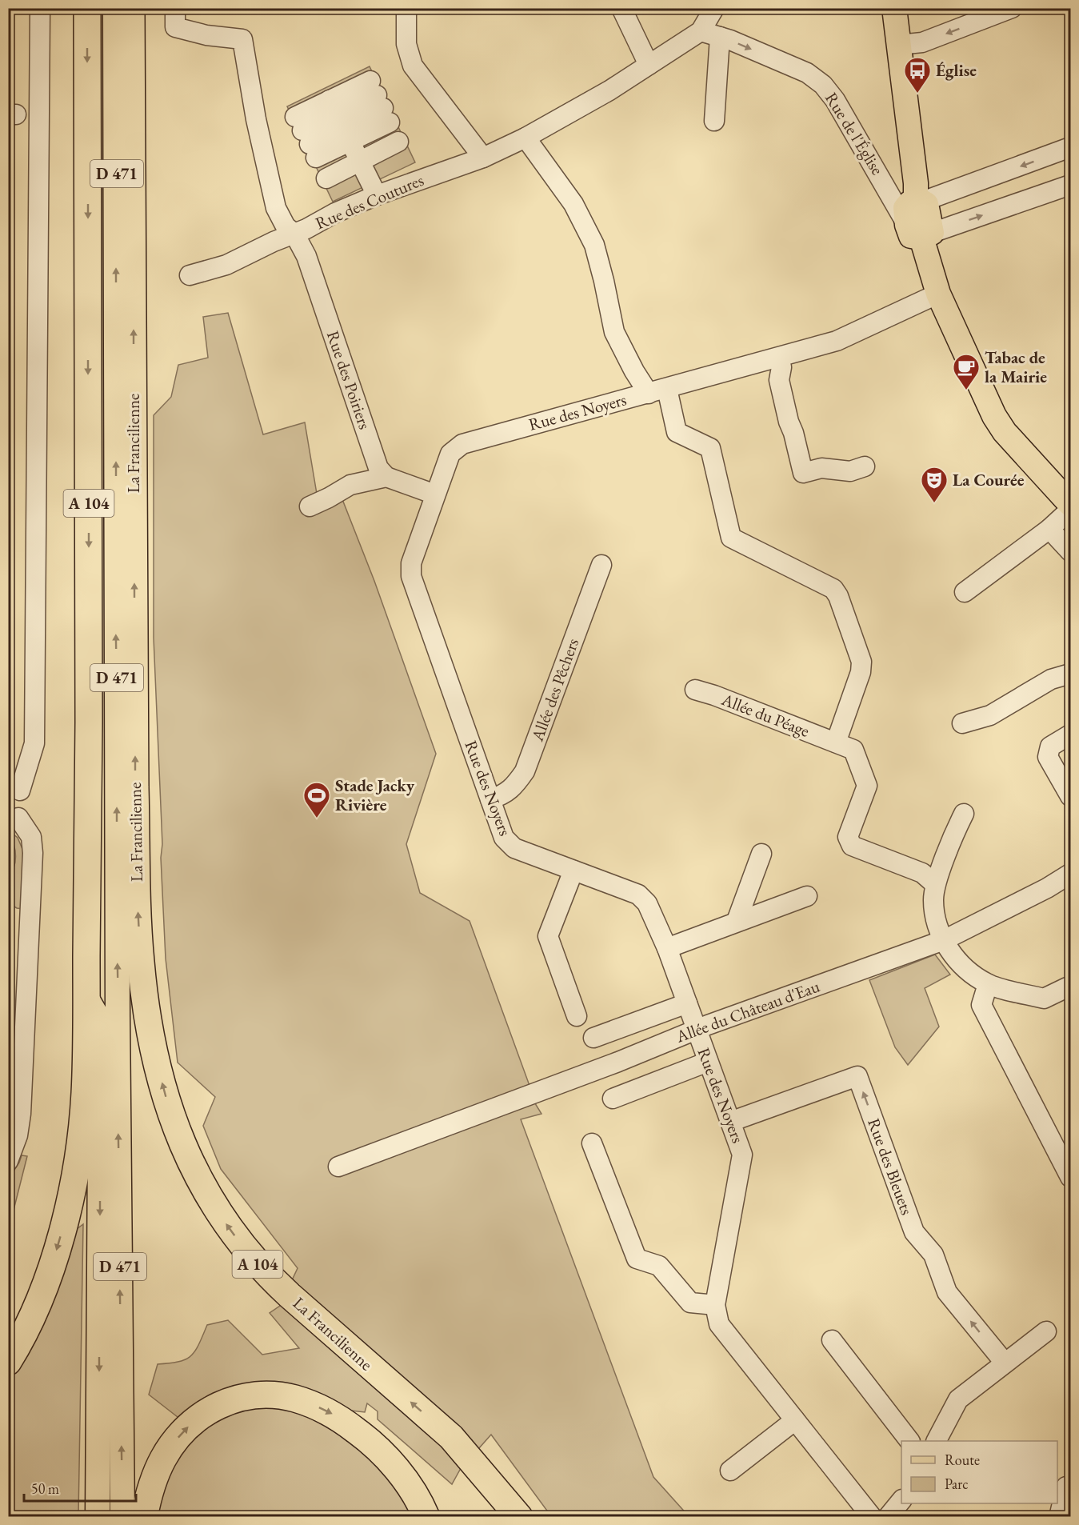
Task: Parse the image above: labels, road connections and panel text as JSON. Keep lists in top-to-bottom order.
{
  "streets": {
    "highway": ["La Francilienne", "A 104"],
    "main road": ["D 471"],
    "street": [
      "Rue de l'Église",
      "Rue des Coutures",
      "Rue des Poiriers",
      "Rue des Noyers",
      "Allée des Pêchers",
      "Allée du Péage",
      "Allée du Château d'Eau",
      "Rue des Bleuets"
    ]
  },
  "crossings": [
    ["Rue de l'Église", "Rue des Coutures"],
    ["D 471", "A 104"],
    ["Rue des Coutures", "Rue des Poiriers"],
    ["Rue des Noyers", "Allée des Pêchers"],
    ["Rue des Noyers", "Allée du Château d'Eau"],
    ["Rue des Noyers", "Rue des Bleuets"]
  ],
  "one_way": ["Rue de l'Église"],
  "places": {
    "bus stop": ["Église"],
    "cafe": ["Tabac de la Mairie"],
    "theatre": ["La Courée"],
    "sports": ["Stade Jacky Rivière"]
  },
  "legend": ["Route", "Parc"],
  "scale_bar": "50 m"
}
